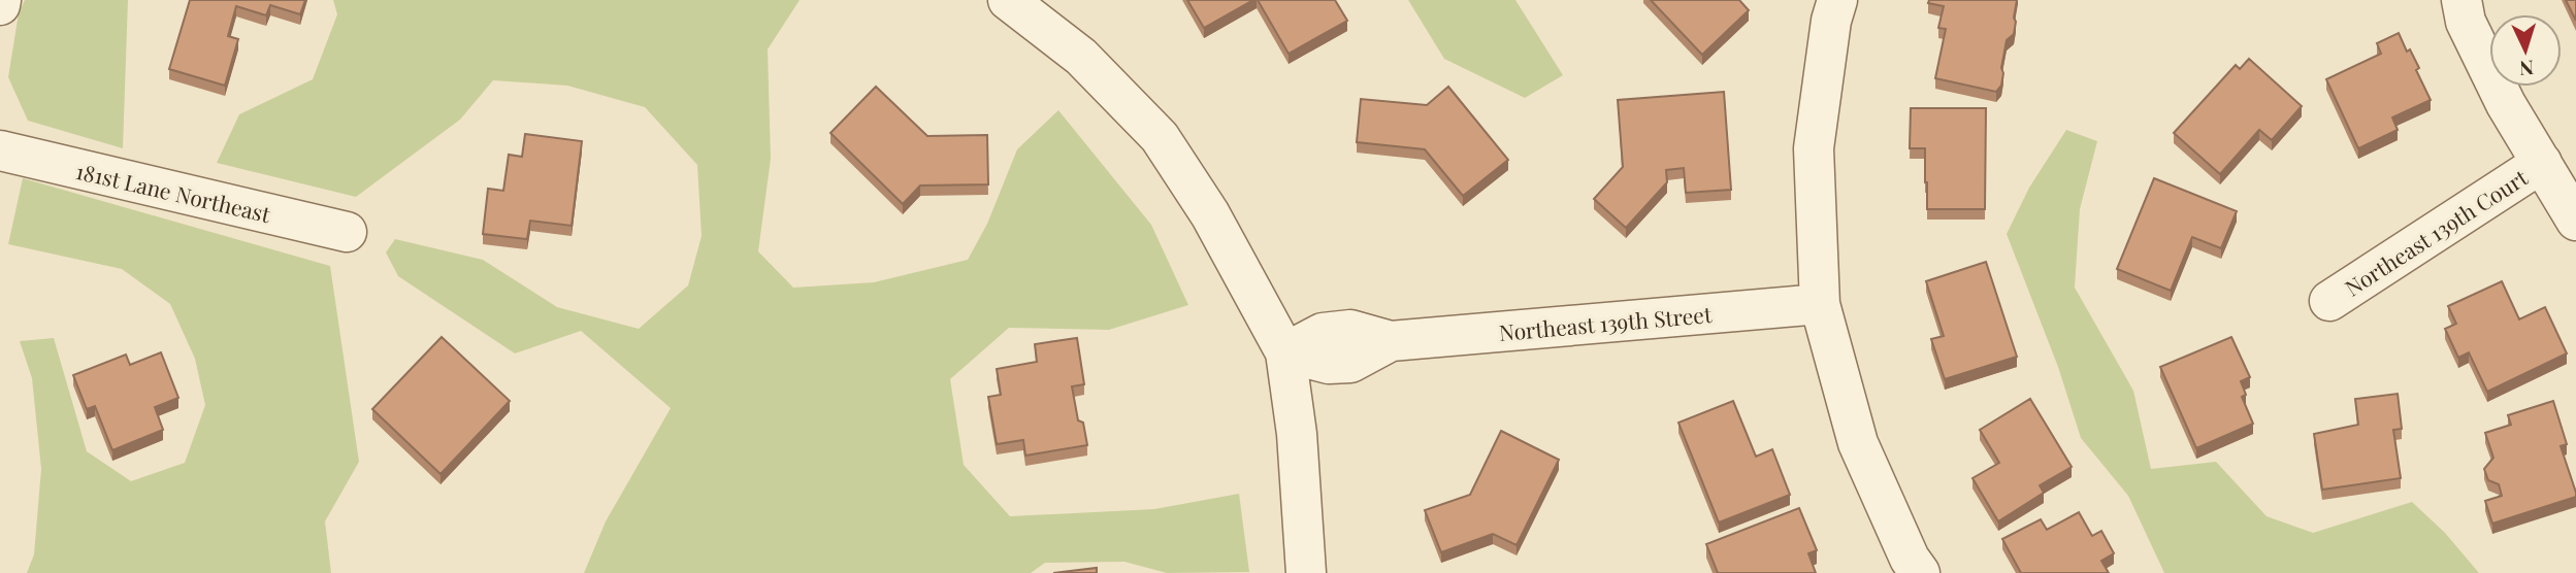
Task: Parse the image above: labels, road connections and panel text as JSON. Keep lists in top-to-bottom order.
{
  "streets": {
    "street": ["181st Lane Northeast", "Northeast 139th Court", "Northeast 139th Street"]
  },
  "north": "bottom"
}
